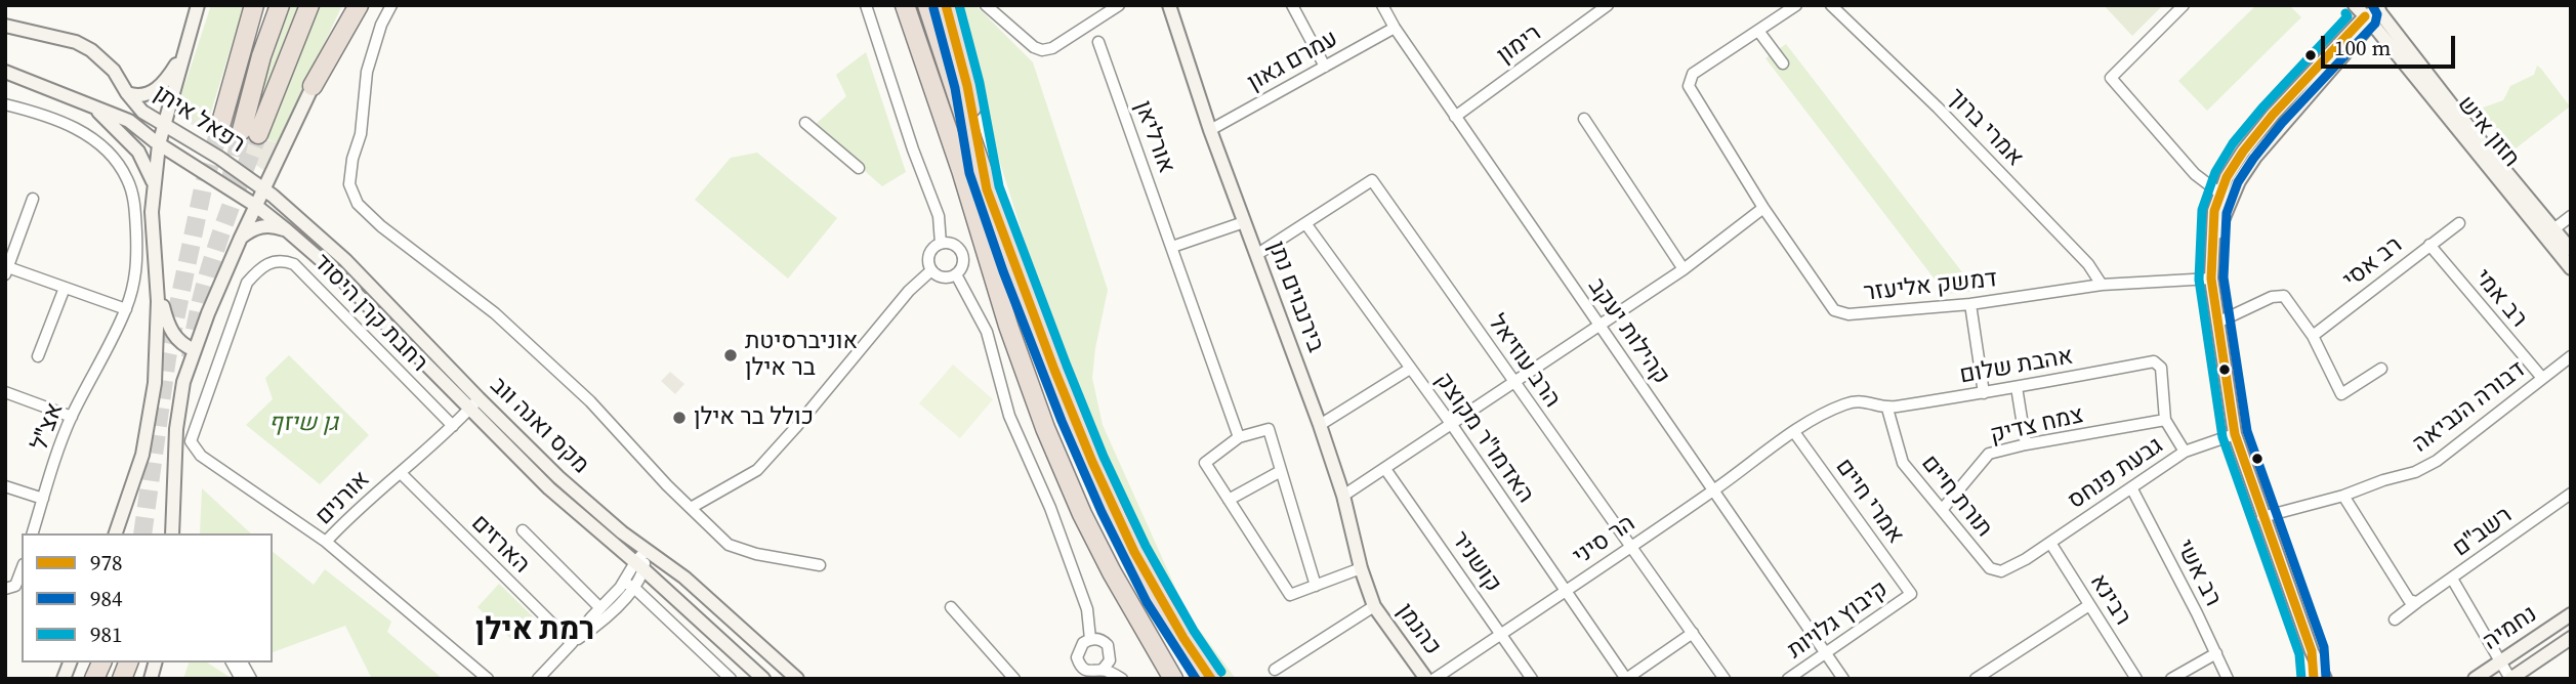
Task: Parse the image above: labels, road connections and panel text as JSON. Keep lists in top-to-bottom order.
{
  "streets": {
    "street": [
      "רימון",
      "עמרם גאון",
      "רפאל איתן",
      "אמרי ברוך",
      "חזון איש",
      "אורליאן",
      "רב אסי",
      "דמשק אליעזר",
      "בירנבוים נתן",
      "רב אמי",
      "רחבת קרן היסוד",
      "קהילות יעקב",
      "הרב עוזיאל",
      "אהבת שלום",
      "דבורה הנביאה",
      "מקס ואנה ווב",
      "צמח צדיק",
      "אצ\"ל",
      "האדמו\"ר מקוצק",
      "גבעת פנחס",
      "תורת חיים",
      "אורנים",
      "אמרי חיים",
      "רשב\"ם",
      "הר סיני",
      "הארזים",
      "קושניר",
      "רב אשי",
      "רבינא",
      "קיבוץ גלויות",
      "נחמיה",
      "כהנמן"
    ]
  },
  "crossings": [
    ["רימון", "קהילות יעקב"],
    ["עמרם גאון", "בירנבוים נתן"],
    ["עמרם גאון", "קהילות יעקב"],
    ["רפאל איתן", "מקס ואנה ווב"],
    ["אמרי ברוך", "דמשק אליעזר"],
    ["רב אסי", "רב אמי"],
    ["בירנבוים נתן", "הרב עוזיאל"],
    ["בירנבוים נתן", "כהנמן"],
    ["רב אמי", "דבורה הנביאה"],
    ["רחבת קרן היסוד", "אורנים"],
    ["קהילות יעקב", "הר סיני"],
    ["קהילות יעקב", "קיבוץ גלויות"],
    ["הרב עוזיאל", "האדמו\"ר מקוצק"],
    ["הרב עוזיאל", "הר סיני"],
    ["אהבת שלום", "צמח צדיק"],
    ["אהבת שלום", "גבעת פנחס"],
    ["אהבת שלום", "תורת חיים"],
    ["אהבת שלום", "אמרי חיים"],
    ["אהבת שלום", "הר סיני"],
    ["מקס ואנה ווב", "אורנים"],
    ["צמח צדיק", "תורת חיים"],
    ["האדמו\"ר מקוצק", "הר סיני"],
    ["גבעת פנחס", "תורת חיים"],
    ["גבעת פנחס", "רב אשי"],
    ["גבעת פנחס", "רבינא"],
    ["אורנים", "הארזים"],
    ["אמרי חיים", "הר סיני"],
    ["אמרי חיים", "קיבוץ גלויות"],
    ["הר סיני", "קושניר"]
  ],
  "districts": ["רמת אילן"],
  "parks": ["גן שיזף"],
  "places": ["אוניברסיטת בר אילן", "כולל בר אילן"],
  "lines": ["transit line 978", "transit line 984", "transit line 981"],
  "legend": ["978", "984", "981"],
  "scale_bar": "100 m"
}
